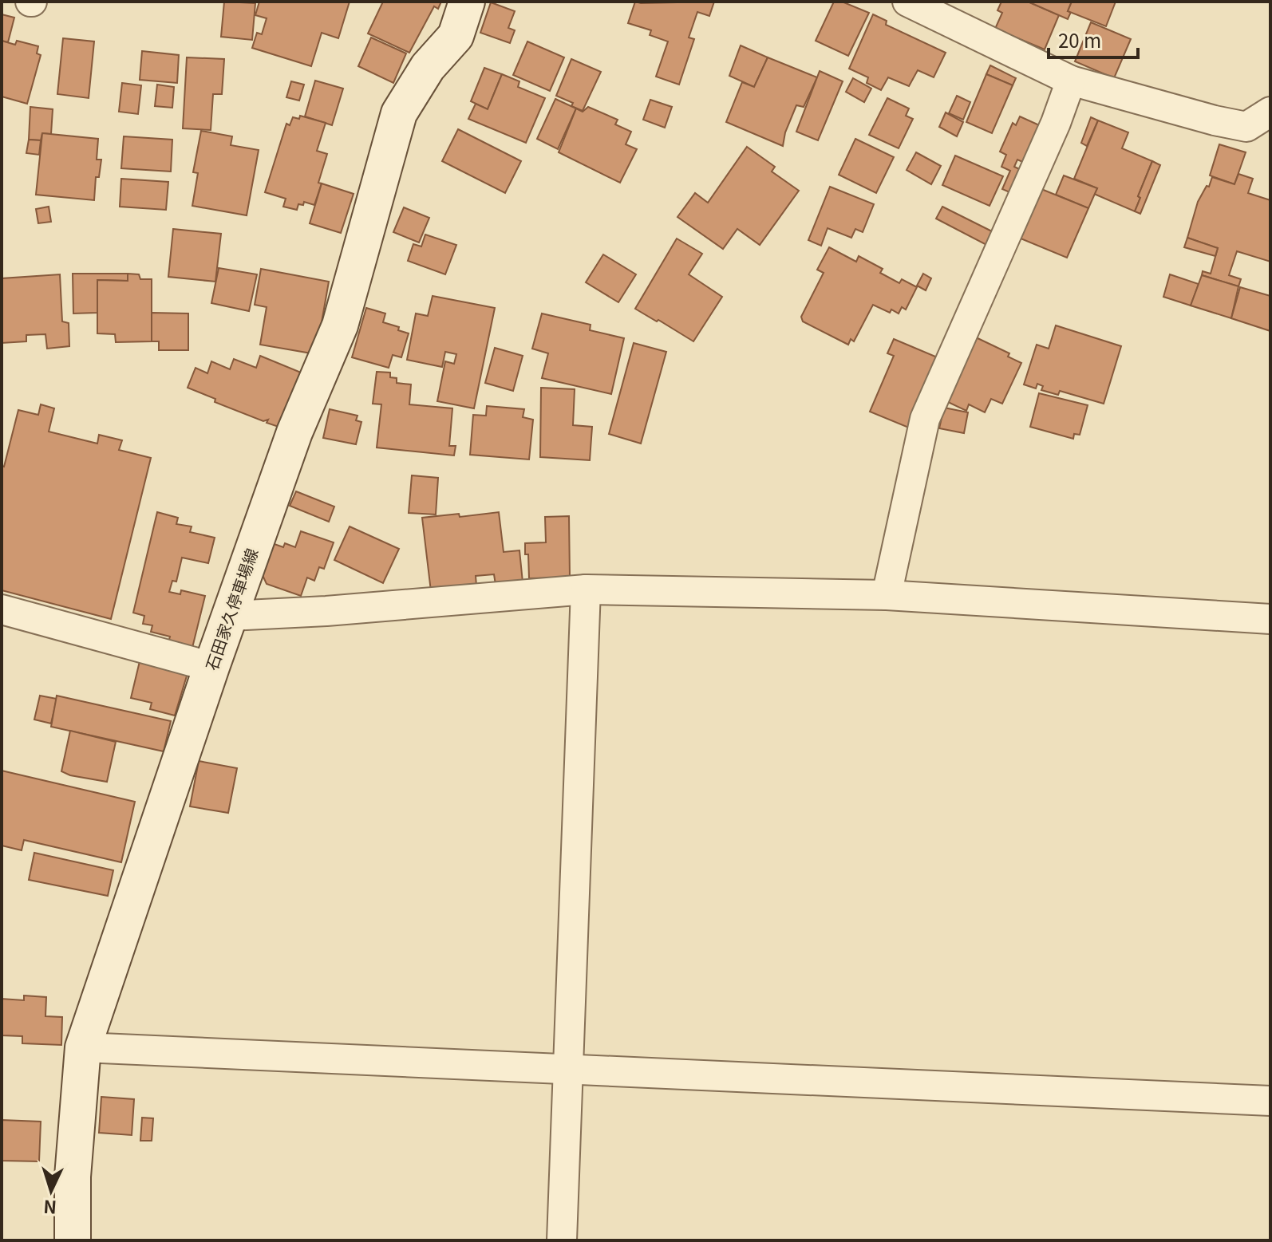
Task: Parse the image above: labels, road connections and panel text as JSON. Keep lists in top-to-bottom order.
{
  "streets": {
    "main road": ["石田家久停車場線"]
  },
  "scale_bar": "20 m",
  "north": "bottom"
}
